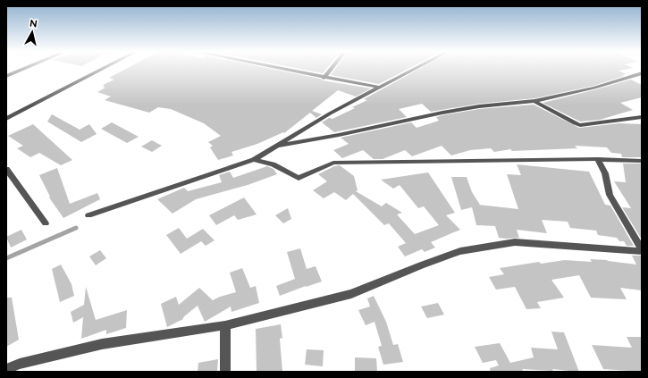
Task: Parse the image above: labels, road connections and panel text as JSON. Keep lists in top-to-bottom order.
{
  "north": "top"
}
